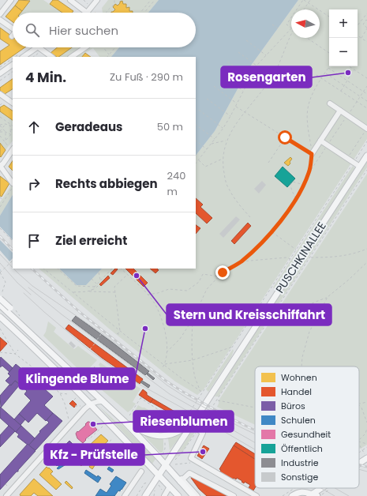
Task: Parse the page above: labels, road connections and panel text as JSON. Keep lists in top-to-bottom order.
{
  "streets": {
    "main road": ["PUSCHKINALLEE"]
  },
  "places": [
    "Rosengarten",
    "Stern und Kreisschiffahrt",
    "Klingende Blume",
    "Riesenblumen",
    "Kfz - Prüfstelle"
  ],
  "legend": [
    "Wohnen",
    "Handel",
    "Büros",
    "Schulen",
    "Gesundheit",
    "Öffentlich",
    "Industrie",
    "Sonstige"
  ],
  "north": "left",
  "page": {
    "map_buttons": ["+", "−"],
    "search": "Hier suchen",
    "heading": ["4 Min.", "Zu Fuß · 290 m"],
    "list": [
      ["Geradeaus", "50 m"],
      ["Rechts abbiegen", "240 m"],
      "Ziel erreicht"
    ]
  }
}
